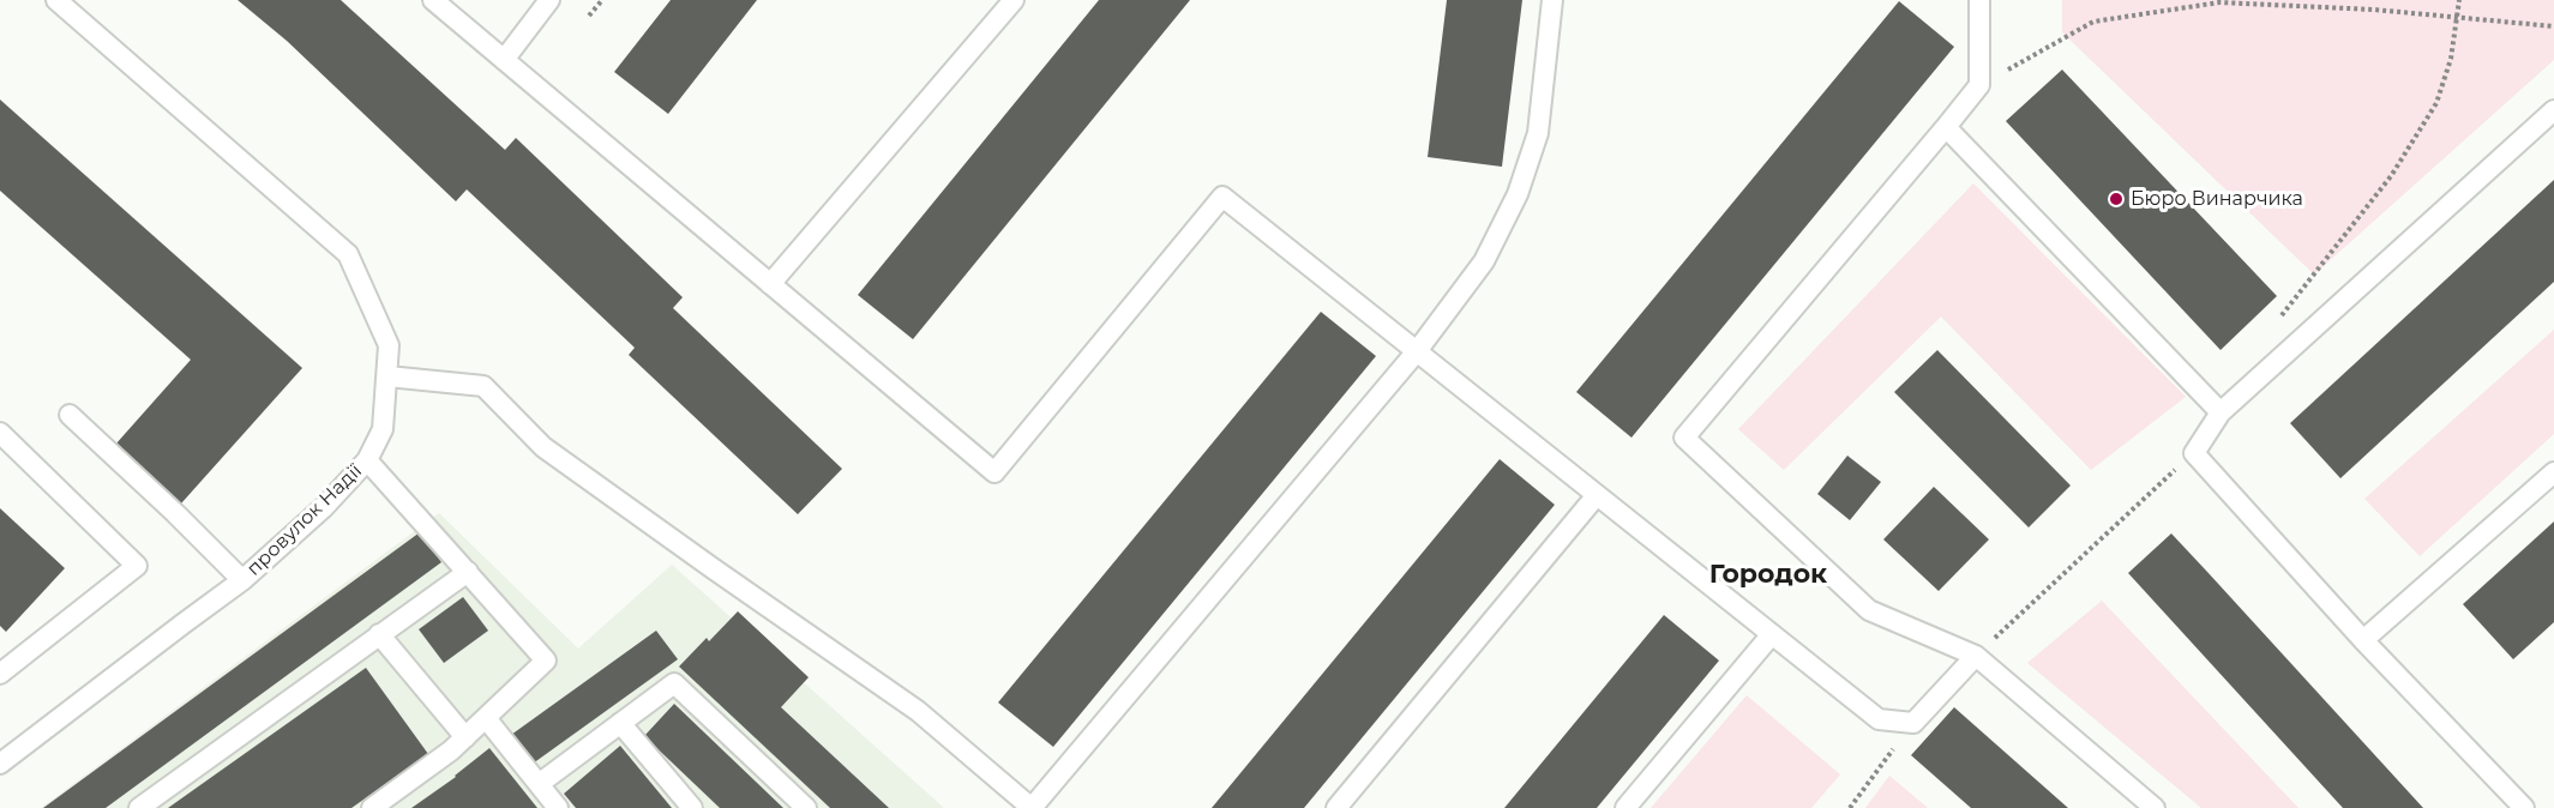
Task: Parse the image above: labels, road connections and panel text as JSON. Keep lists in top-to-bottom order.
{
  "streets": {
    "lane": ["провулок Надії"]
  },
  "districts": ["Городок"],
  "places": ["Бюро Винарчика"]
}
